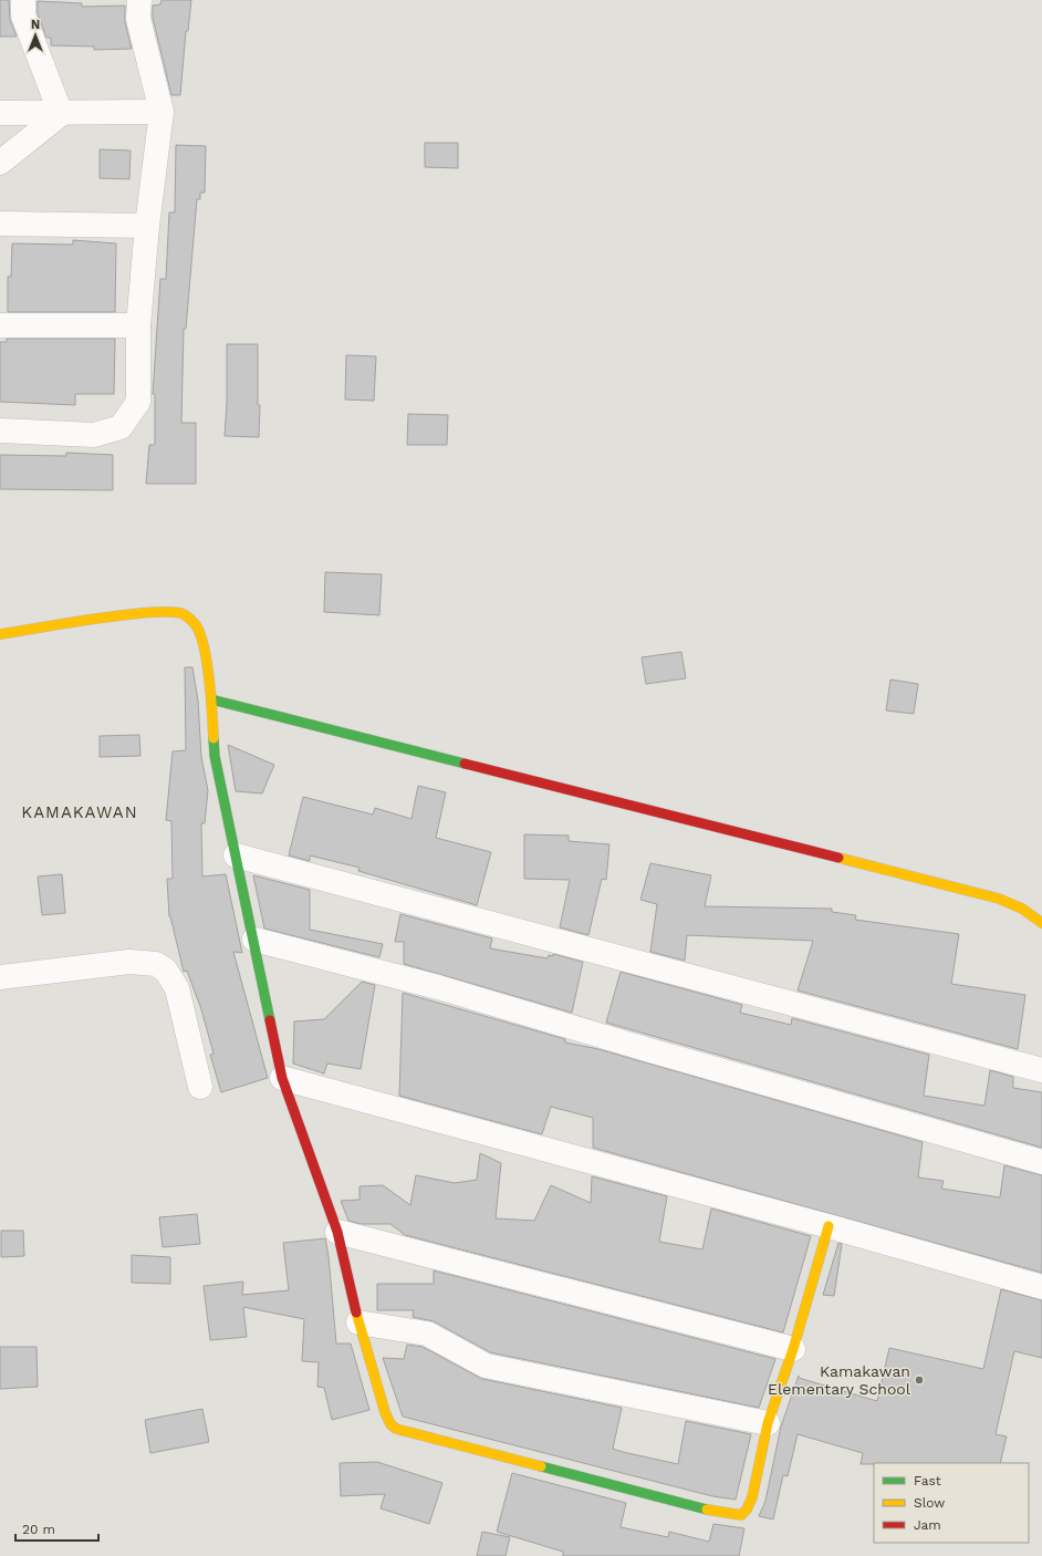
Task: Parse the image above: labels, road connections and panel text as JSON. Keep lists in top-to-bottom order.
{
  "districts": ["KAMAKAWAN"],
  "places": ["Kamakawan Elementary School"],
  "legend": ["Fast", "Slow", "Jam"],
  "scale_bar": "20 m",
  "north": "top"
}
